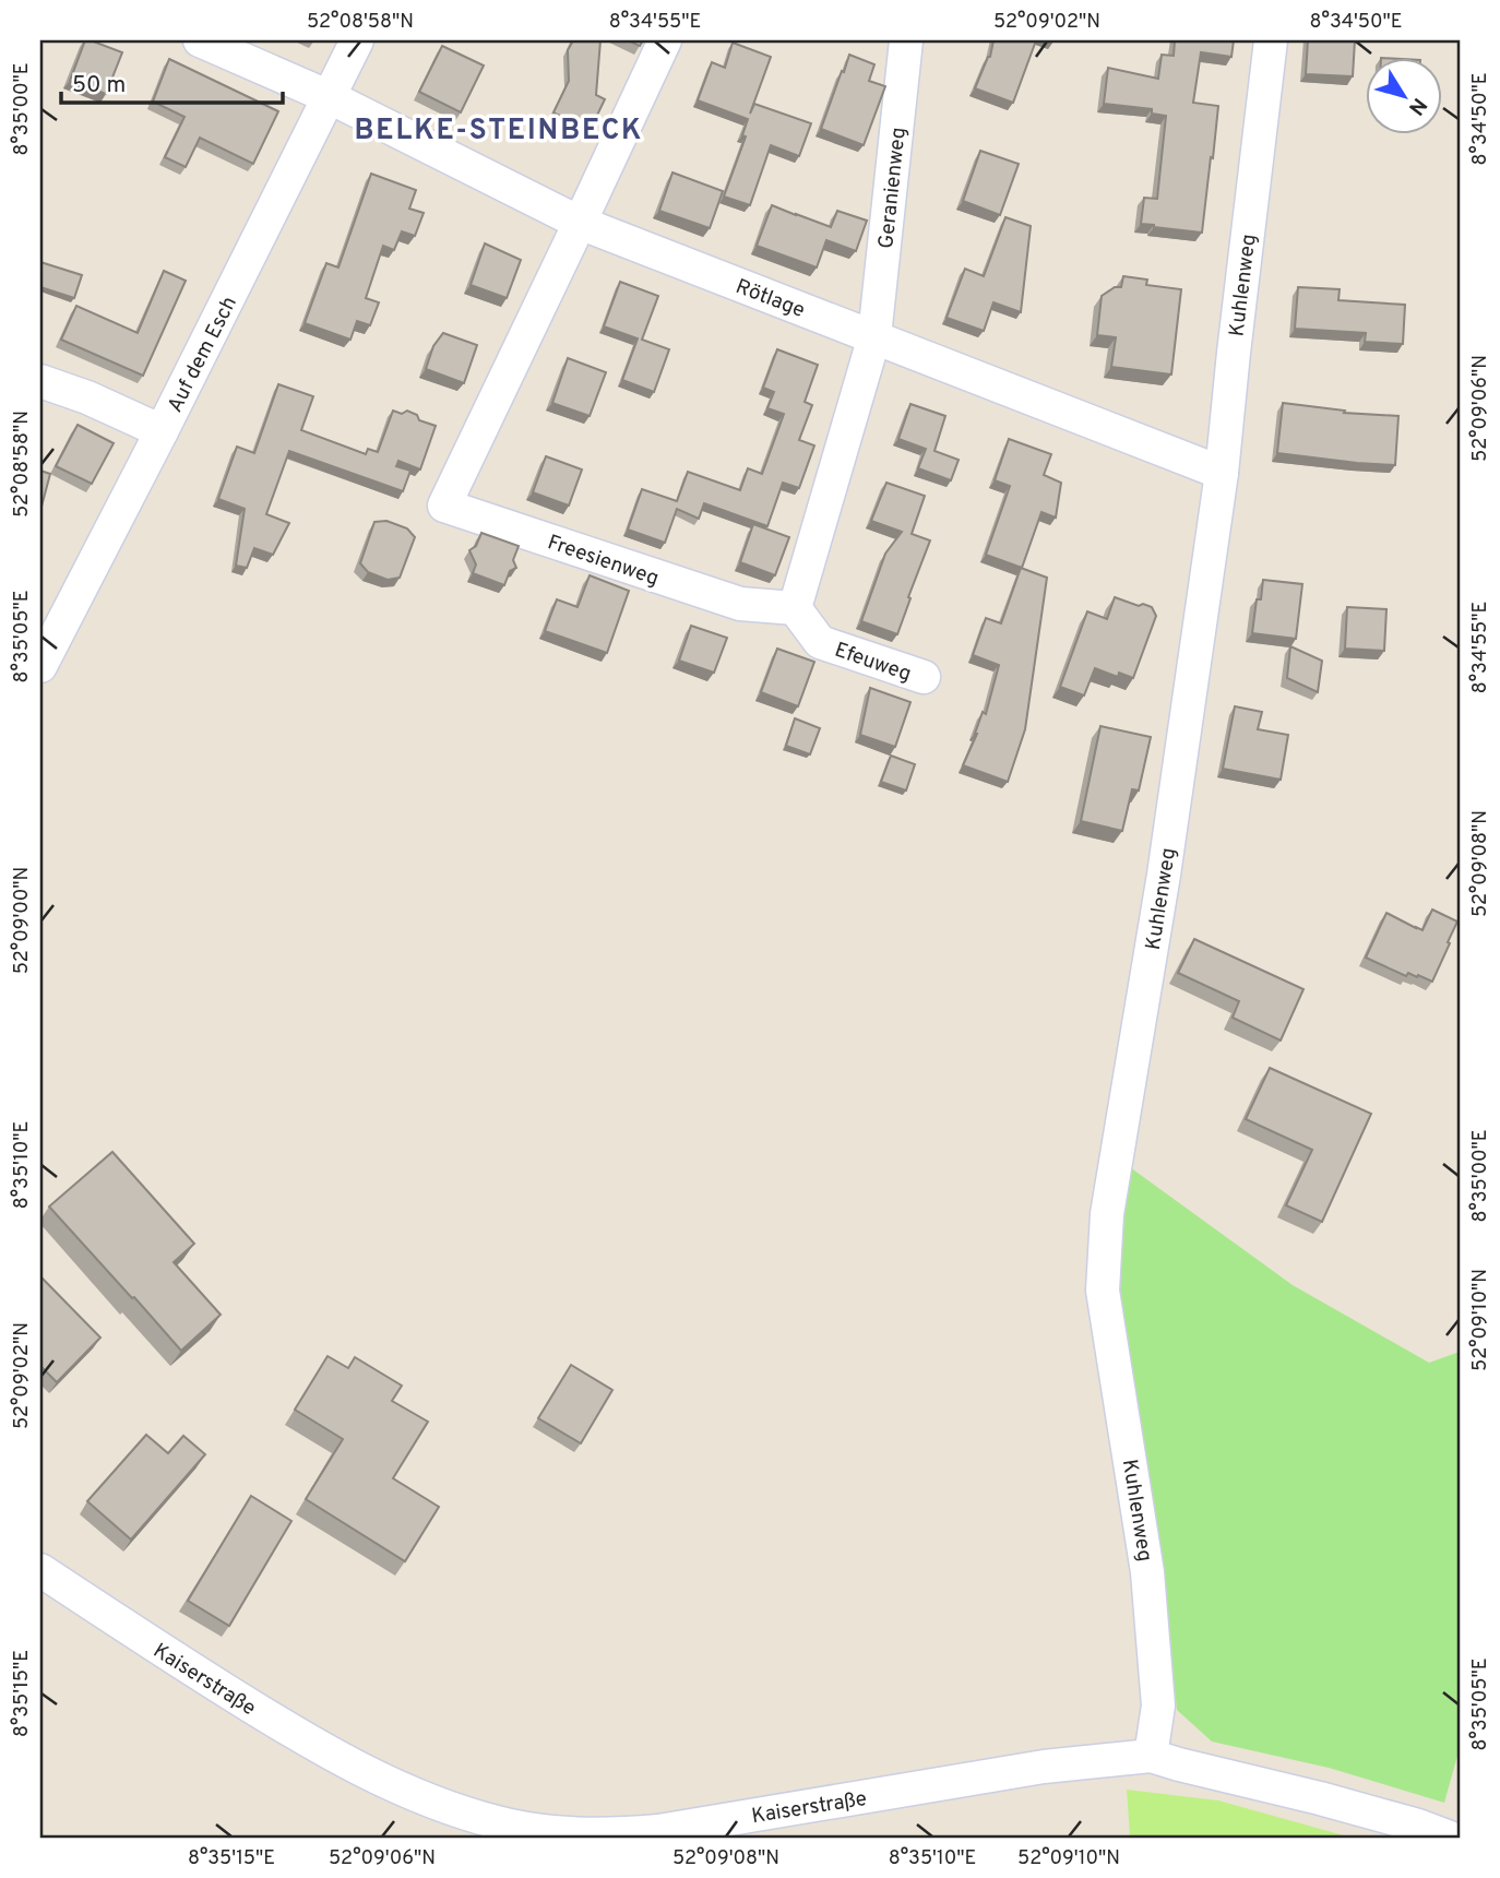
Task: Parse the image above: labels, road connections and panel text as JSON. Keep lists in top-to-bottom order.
{
  "streets": {
    "street": [
      "Geranienweg",
      "Kuhlenweg",
      "Rötlage",
      "Auf dem Esch",
      "Freesienweg",
      "Efeuweg",
      "Kaiserstraße"
    ]
  },
  "crossings": [
    ["Geranienweg", "Rötlage"],
    ["Kuhlenweg", "Rötlage"],
    ["Kuhlenweg", "Kaiserstraße"],
    ["Rötlage", "Auf dem Esch"],
    ["Rötlage", "Freesienweg"],
    ["Freesienweg", "Efeuweg"]
  ],
  "districts": ["BELKE-STEINBECK"],
  "scale_bar": "50 m",
  "north": "bottom right",
  "coordinates": [
    "52°08'58\"N",
    "8°34'55\"E",
    "52°09'02\"N",
    "8°34'50\"E",
    "8°35'00\"E",
    "52°09'06\"N",
    "8°35'05\"E",
    "52°09'08\"N",
    "52°09'00\"N",
    "8°35'10\"E",
    "52°09'10\"N",
    "8°35'15\"E"
  ]
}
